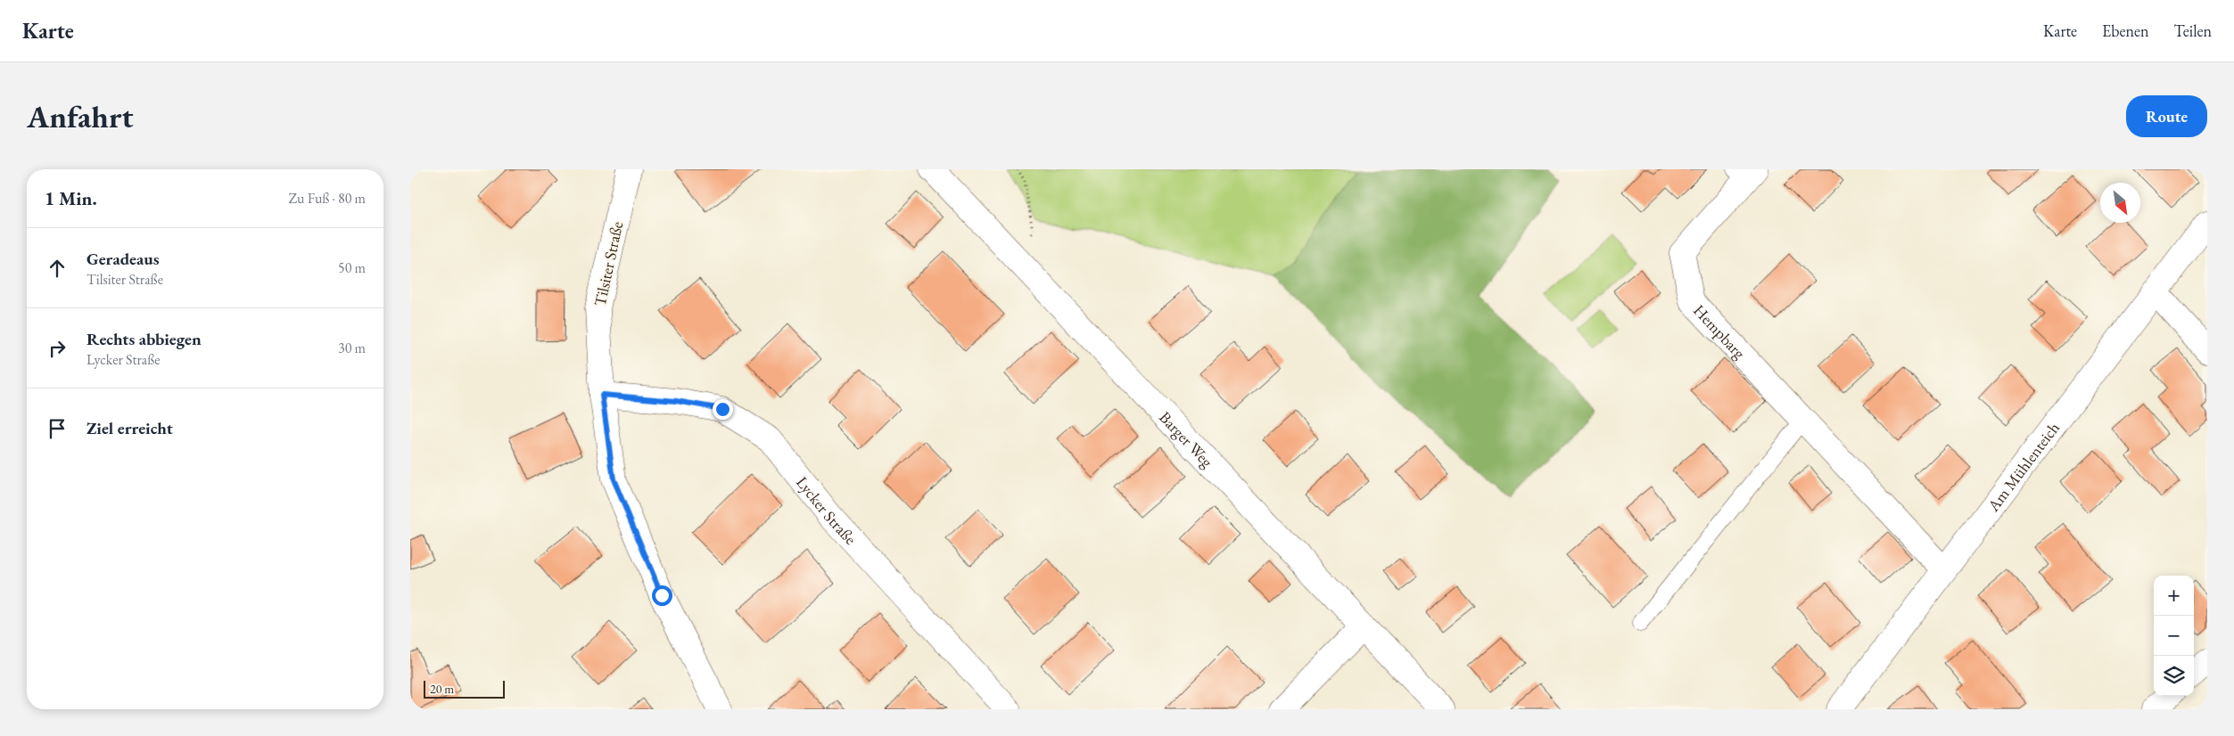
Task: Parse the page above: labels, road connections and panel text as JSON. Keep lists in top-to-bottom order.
{
  "streets": {
    "street": [
      "Tilsiter Straße",
      "Hempbarg",
      "Barger Weg",
      "Am Mühlenteich",
      "Lycker Straße"
    ]
  },
  "crossings": [
    ["Tilsiter Straße", "Lycker Straße"],
    ["Hempbarg", "Am Mühlenteich"]
  ],
  "scale_bar": "20 m",
  "north": "bottom right",
  "page": {
    "header": "Karte",
    "nav": ["Karte", "Ebenen", "Teilen"],
    "buttons": "Route",
    "title": "Anfahrt",
    "heading": ["1 Min.", "Zu Fuß · 80 m"],
    "list": [
      ["Geradeaus", "Tilsiter Straße", "50 m"],
      ["Rechts abbiegen", "Lycker Straße", "30 m"],
      "Ziel erreicht"
    ],
    "map_buttons": ["+", "−"],
    "scale": "20 m"
  }
}
